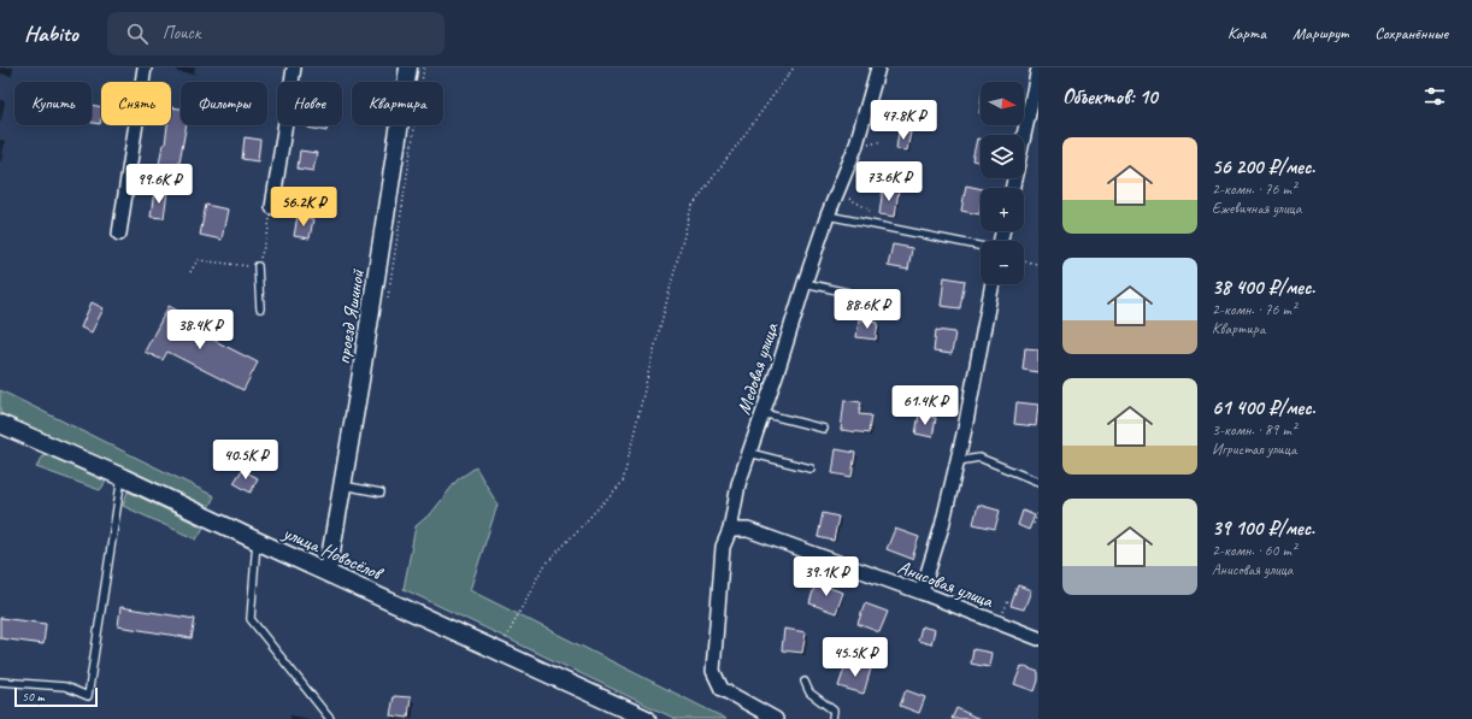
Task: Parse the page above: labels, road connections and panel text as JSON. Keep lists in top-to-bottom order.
{
  "streets": {
    "street": [
      "проезд Яшиной",
      "Медовая улица",
      "улица Новосёлов",
      "Анисовая улица"
    ]
  },
  "crossings": [
    ["проезд Яшиной", "улица Новосёлов"],
    ["Медовая улица", "Анисовая улица"]
  ],
  "scale_bar": "50 m",
  "north": "right",
  "page": {
    "header": "Habito",
    "search": "Поиск",
    "nav": ["Карта", "Маршрут", "Сохранённые"],
    "heading": "Объектов: 10",
    "map_buttons": ["+", "−"],
    "chip": [
      "Купить",
      "Снять",
      "Фильтры",
      "Новое",
      "Квартира"
    ],
    "price": [
      "47.8K ₽",
      "73.6K ₽",
      "99.6K ₽",
      "56.2K ₽",
      "88.6K ₽",
      "38.4K ₽",
      "61.4K ₽",
      "40.5K ₽",
      "39.1K ₽",
      "45.5K ₽"
    ],
    "list": [
      {
        "name": "56 200 ₽/мес.",
        "note": "2-комн. · 76 m² · Ежевичная улица"
      },
      {
        "name": "38 400 ₽/мес.",
        "note": "2-комн. · 76 m² · Квартира"
      },
      {
        "name": "61 400 ₽/мес.",
        "note": "3-комн. · 89 m² · Игристая улица"
      },
      {
        "name": "39 100 ₽/мес.",
        "note": "2-комн. · 60 m² · Анисовая улица"
      }
    ],
    "scale": "50 m"
  }
}
